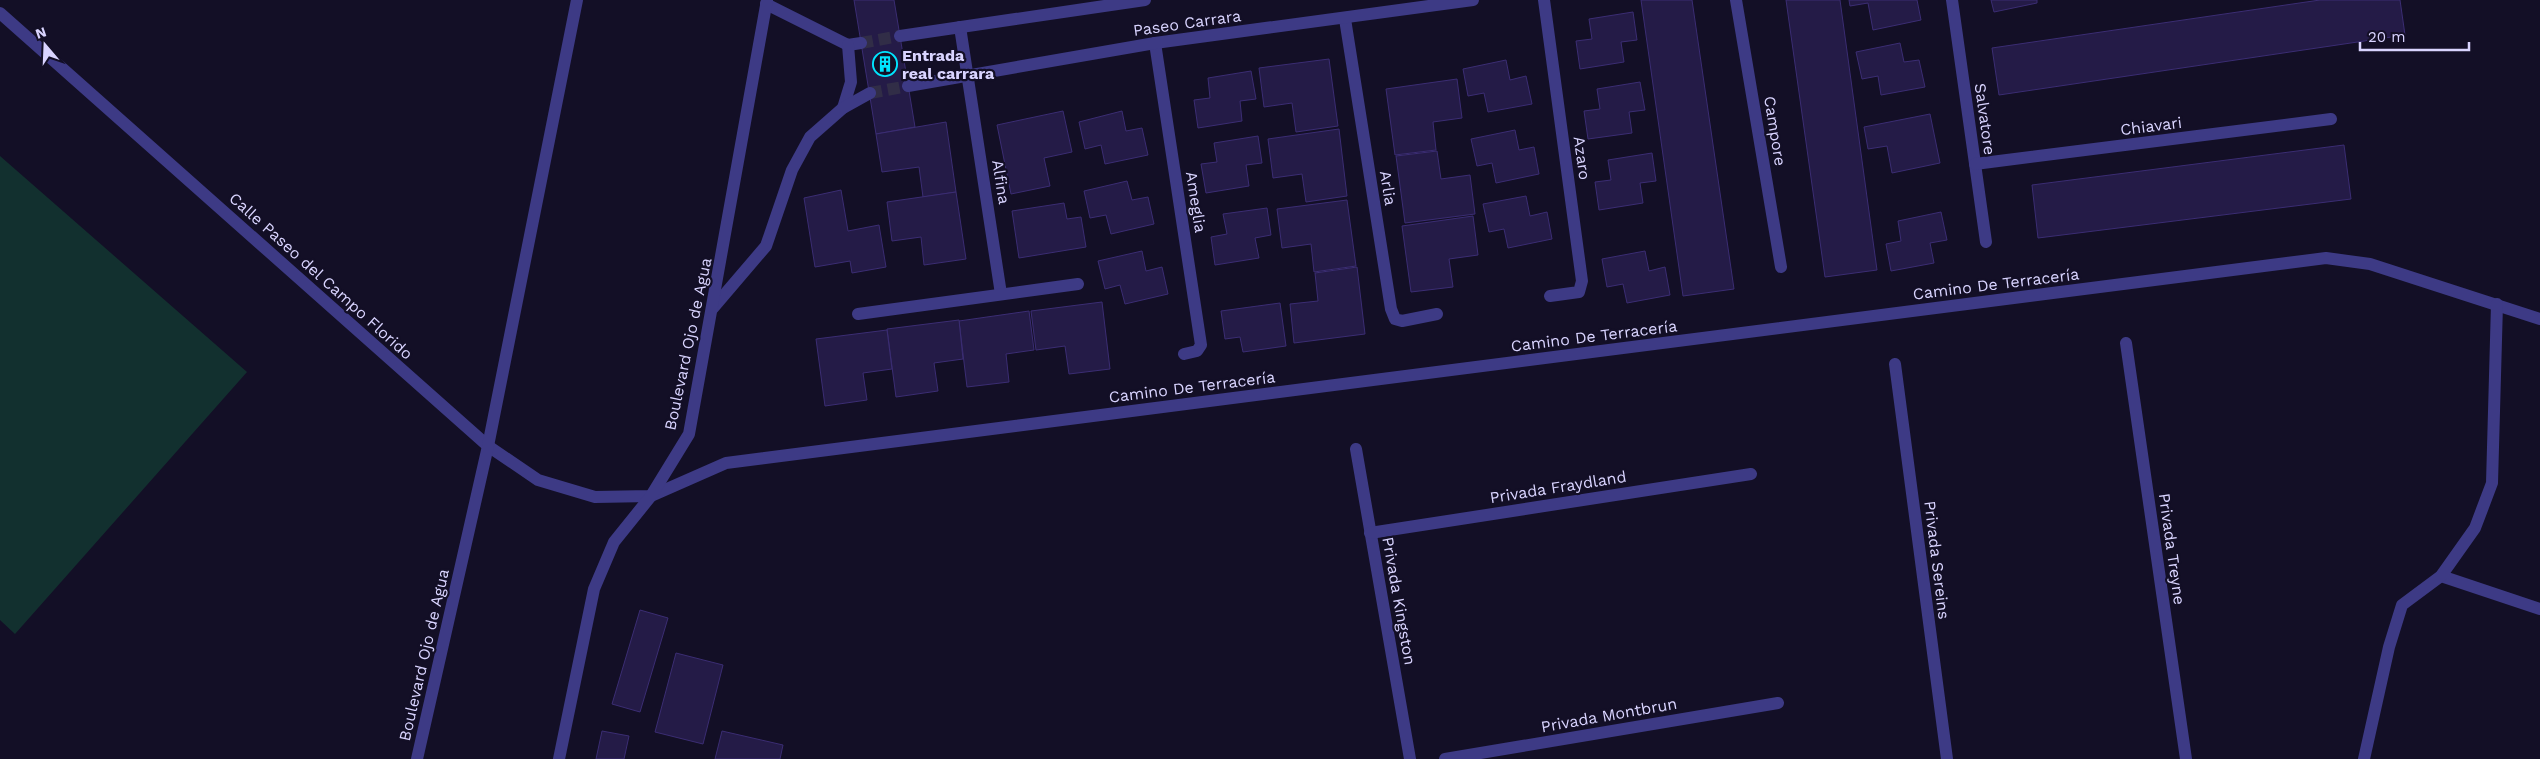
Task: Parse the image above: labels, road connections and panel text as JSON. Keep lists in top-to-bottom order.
{
  "streets": {
    "street": [
      "Paseo Carrara",
      "Salvatore",
      "Chiavari",
      "Campore",
      "Azaro",
      "Alfina",
      "Arlia",
      "Ameglia",
      "Calle Paseo del Campo Florido",
      "Camino De Terracería",
      "Boulevard Ojo de Agua",
      "Privada Fraydland",
      "Privada Treyne",
      "Privada Sereins",
      "Privada Kingston",
      "Privada Montbrun"
    ]
  },
  "crossings": [
    ["Paseo Carrara", "Alfina"],
    ["Paseo Carrara", "Arlia"],
    ["Paseo Carrara", "Ameglia"],
    ["Salvatore", "Chiavari"],
    ["Calle Paseo del Campo Florido", "Camino De Terracería"],
    ["Calle Paseo del Campo Florido", "Boulevard Ojo de Agua"],
    ["Camino De Terracería", "Boulevard Ojo de Agua"],
    ["Privada Fraydland", "Privada Kingston"]
  ],
  "places": {
    "building": ["Entrada real carrara"]
  },
  "scale_bar": "20 m",
  "north": "top"
}
